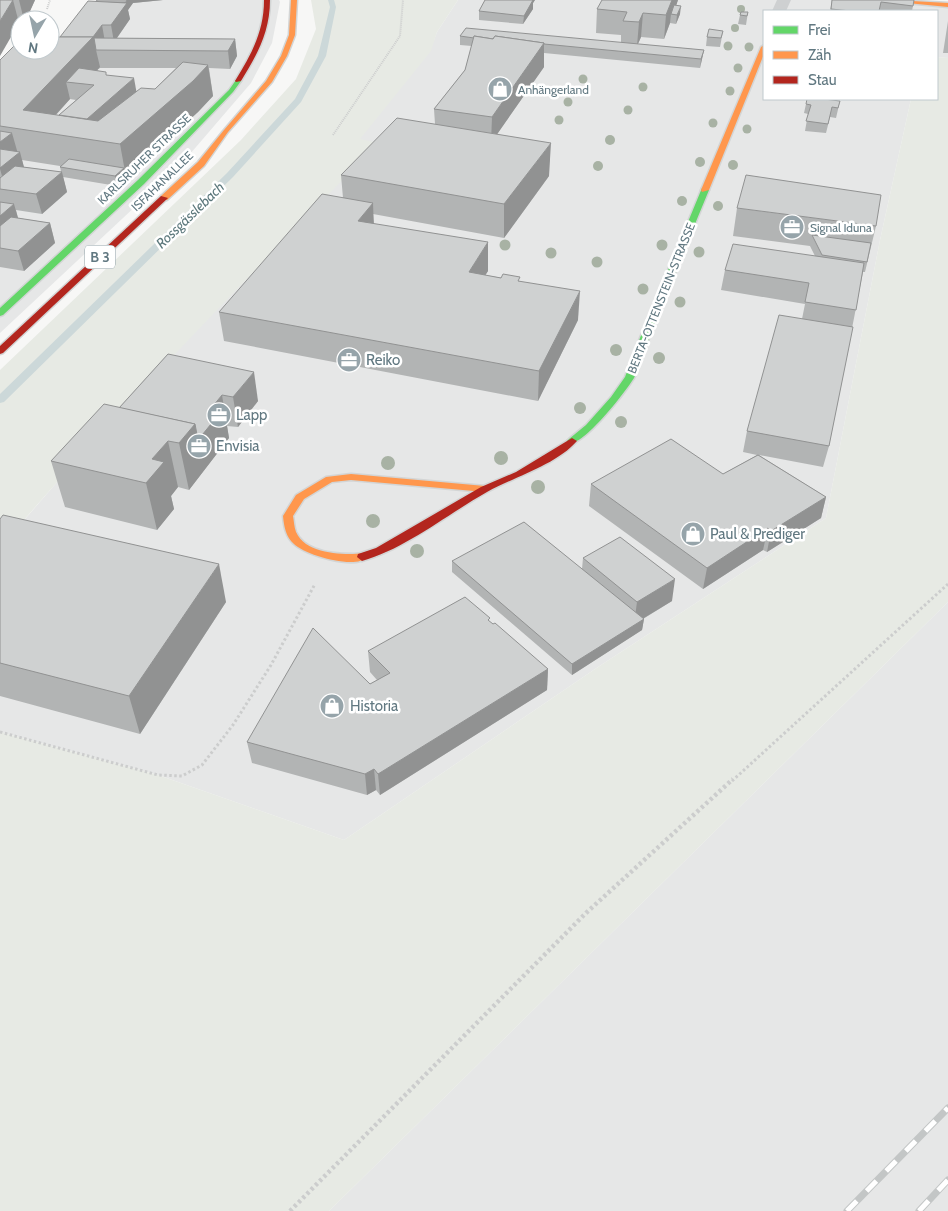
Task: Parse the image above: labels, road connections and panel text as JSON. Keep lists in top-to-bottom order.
{
  "streets": {
    "main road": [
      "KARLSRUHER STRASSE",
      "ISFAHANALLEE",
      "B 3",
      "BERTA-OTTENSTEIN-STRASSE"
    ]
  },
  "water": ["Rossgässlebach"],
  "places": {
    "shop": ["Anhängerland", "Paul & Prediger", "Historia"],
    "office": [
      "Signal Iduna",
      "Reiko",
      "Lapp",
      "Envisia"
    ]
  },
  "legend": ["Frei", "Zäh", "Stau"],
  "north": "bottom"
}
